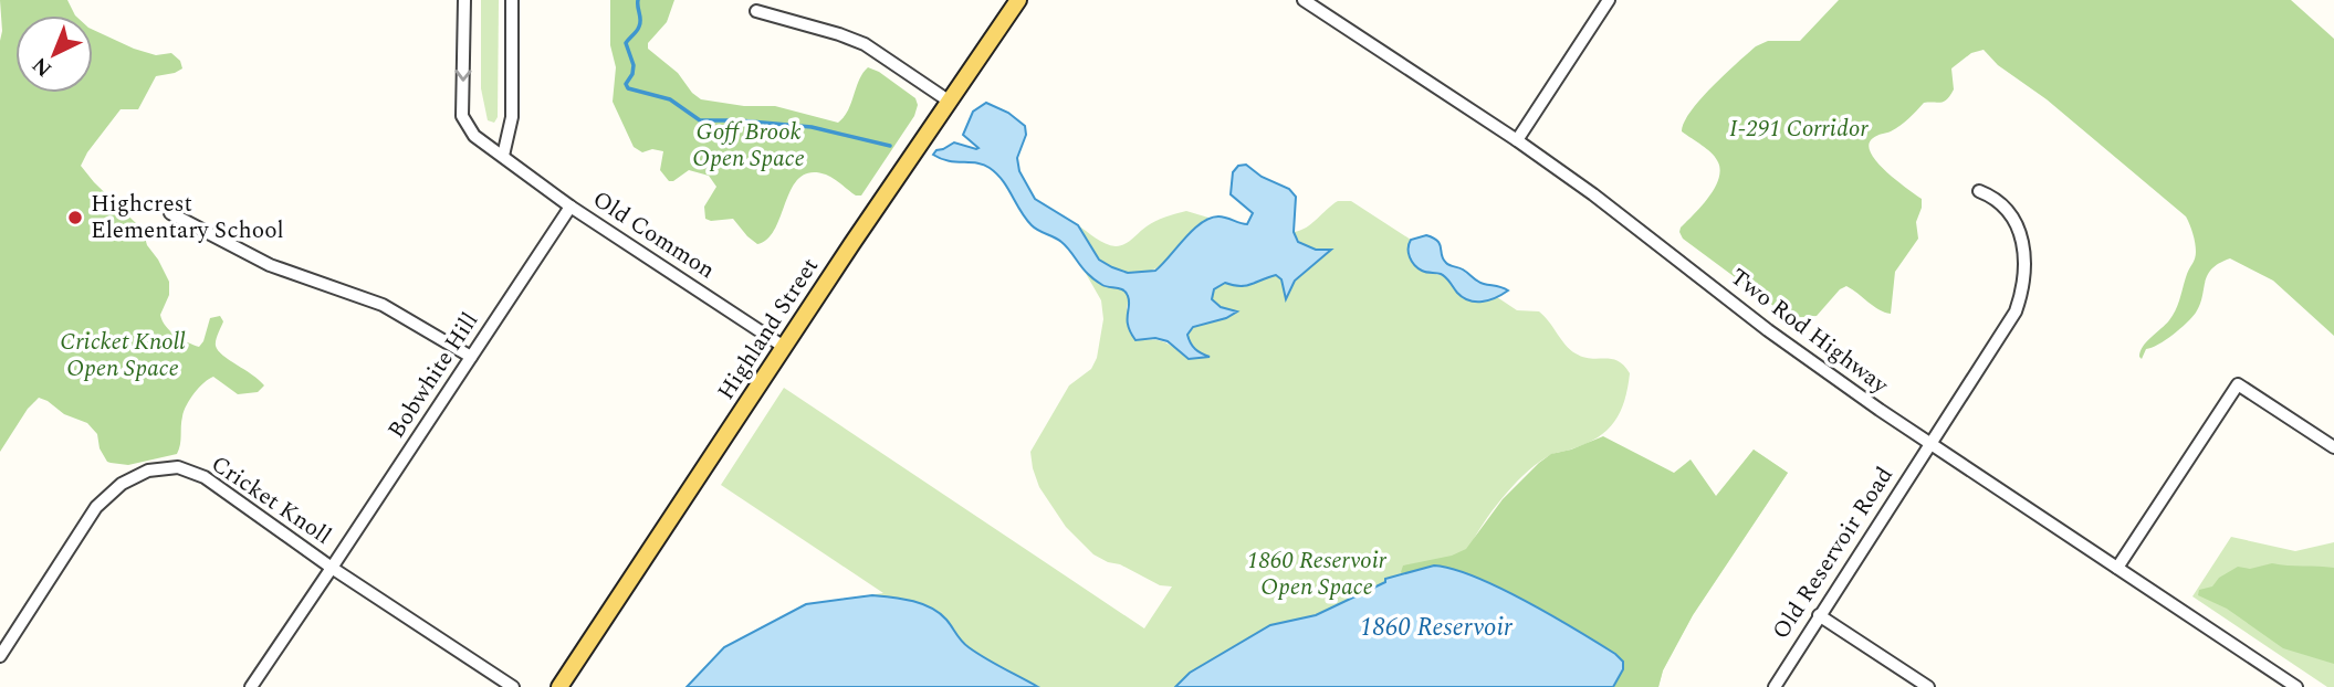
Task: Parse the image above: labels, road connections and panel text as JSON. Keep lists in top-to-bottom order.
{
  "streets": {
    "main road": ["Highland Street"],
    "street": [
      "Old Common",
      "Two Rod Highway",
      "Bobwhite Hill",
      "Cricket Knoll",
      "Old Reservoir Road"
    ]
  },
  "crossings": [
    ["Old Common", "Highland Street"],
    ["Old Common", "Bobwhite Hill"],
    ["Two Rod Highway", "Old Reservoir Road"],
    ["Bobwhite Hill", "Cricket Knoll"]
  ],
  "water": ["1860 Reservoir"],
  "parks": [
    "I-291 Corridor",
    "Goff Brook Open Space",
    "Cricket Knoll Open Space",
    "1860 Reservoir Open Space"
  ],
  "places": ["Highcrest Elementary School"],
  "north": "bottom left"
}
